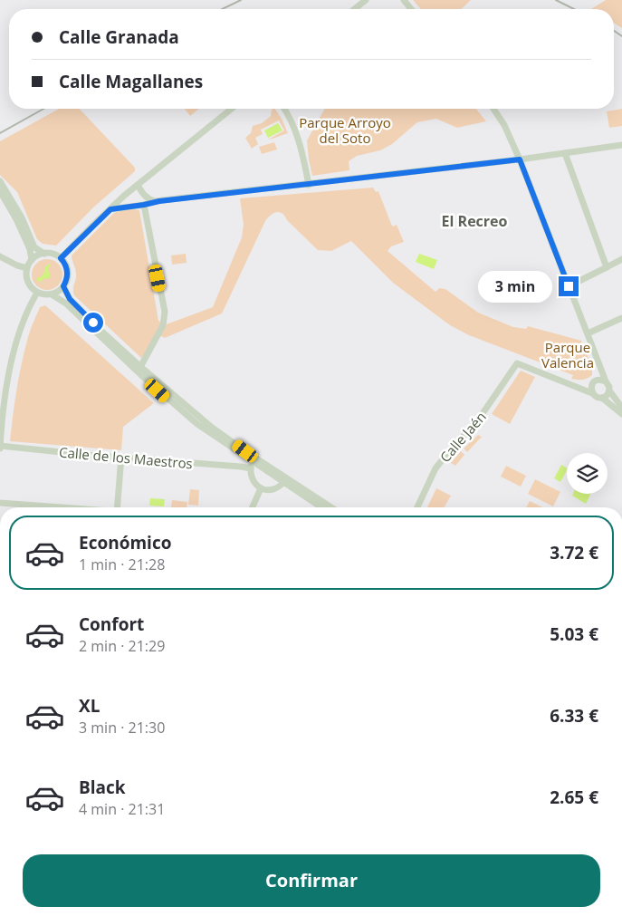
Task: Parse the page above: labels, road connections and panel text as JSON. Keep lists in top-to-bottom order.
{
  "streets": {
    "street": ["Calle Jaén", "Calle de los Maestros"]
  },
  "districts": ["El Recreo"],
  "parks": ["Parque Arroyo del Soto", "Parque Valencia"],
  "page": {
    "banner": ["Calle Granada", "Calle Magallanes"],
    "bubble": "3 min",
    "list": [
      {
        "name": "Económico",
        "note": "1 min · 21:28",
        "value": "3.72 €"
      },
      {
        "name": "Confort",
        "note": "2 min · 21:29",
        "value": "5.03 €"
      },
      {
        "name": "XL",
        "note": "3 min · 21:30",
        "value": "6.33 €"
      },
      {
        "name": "Black",
        "note": "4 min · 21:31",
        "value": "2.65 €"
      }
    ],
    "buttons": "Confirmar"
  }
}
